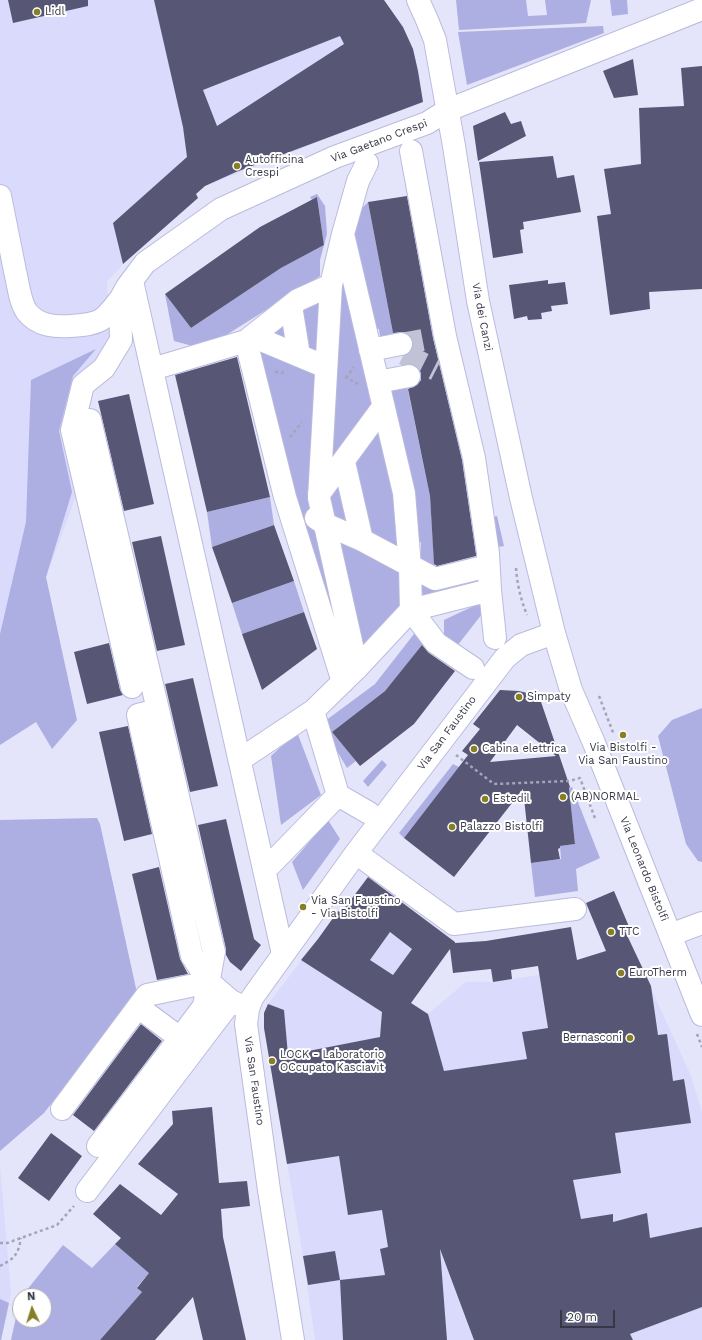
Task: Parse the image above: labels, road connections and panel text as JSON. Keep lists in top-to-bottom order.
{
  "streets": {
    "street": [
      "Via Gaetano Crespi",
      "Via dei Canzi",
      "Via San Faustino",
      "Via Leonardo Bistolfi"
    ]
  },
  "crossings": [
    ["Via Gaetano Crespi", "Via dei Canzi"],
    ["Via dei Canzi", "Via San Faustino"],
    ["Via dei Canzi", "Via Leonardo Bistolfi"],
    ["Via San Faustino", "Via Leonardo Bistolfi"]
  ],
  "places": [
    "Lidl",
    "Autofficina Crespi",
    "Simpaty",
    "Via Bistolfi - Via San Faustino",
    "Cabina elettrica",
    "(AB)NORMAL",
    "Estedil",
    "Palazzo Bistolfi",
    "Via San Faustino - Via Bistolfi",
    "TTC",
    "EuroTherm",
    "Bernasconi",
    "LOCK - Laboratorio OCcupato Kasciavìt"
  ],
  "scale_bar": "20 m",
  "north": "top"
}
